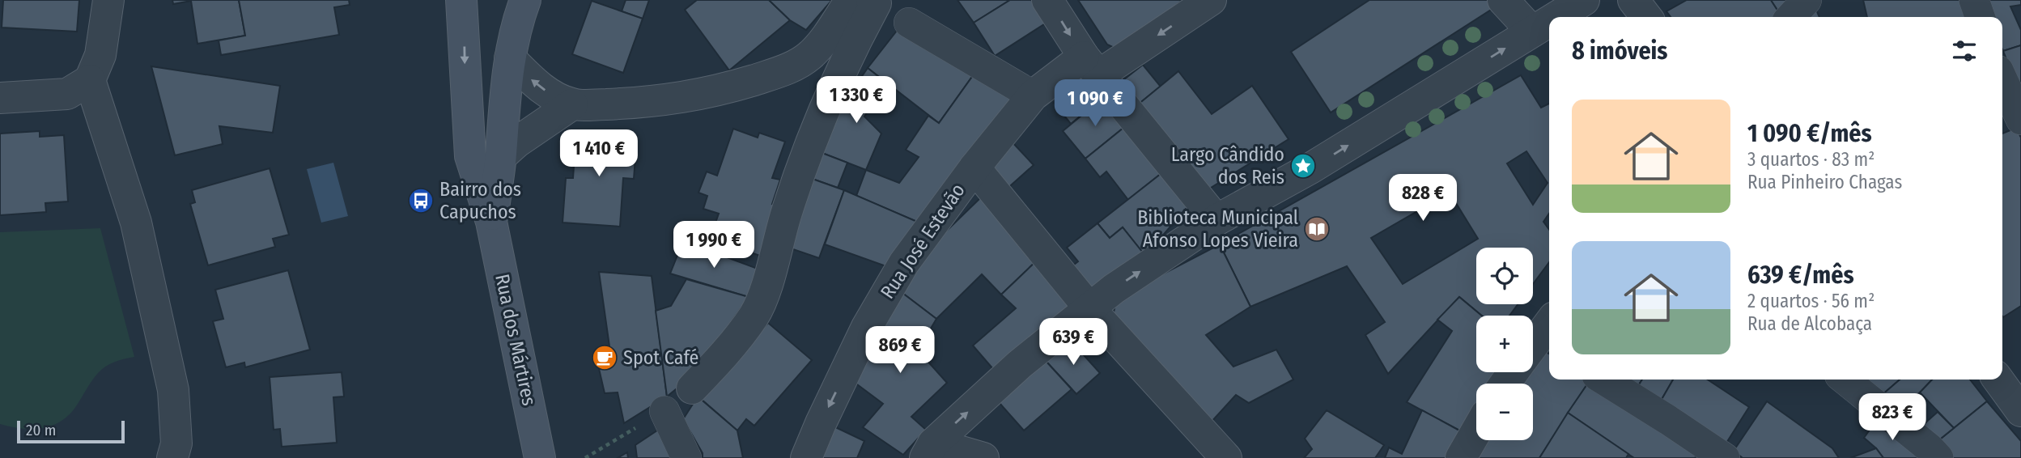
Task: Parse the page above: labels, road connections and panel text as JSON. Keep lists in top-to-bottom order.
{
  "streets": {
    "main road": ["Rua dos Mártires"],
    "street": ["Rua José Estevão"]
  },
  "places": {
    "place": ["Largo Cândido dos Reis"],
    "bus stop": ["Bairro dos Capuchos"],
    "library": ["Biblioteca Municipal Afonso Lopes Vieira"],
    "cafe": ["Spot Café"]
  },
  "scale_bar": "20 m",
  "page": {
    "heading": "8 imóveis",
    "price": [
      "1 330 €",
      "1 090 €",
      "1 410 €",
      "828 €",
      "1 990 €",
      "639 €",
      "869 €",
      "823 €"
    ],
    "list": [
      {
        "name": "1 090 €/mês",
        "note": "3 quartos · 83 m² · Rua Pinheiro Chagas"
      },
      {
        "name": "639 €/mês",
        "note": "2 quartos · 56 m² · Rua de Alcobaça"
      }
    ],
    "map_buttons": ["+", "−"],
    "scale": "20 m"
  }
}
